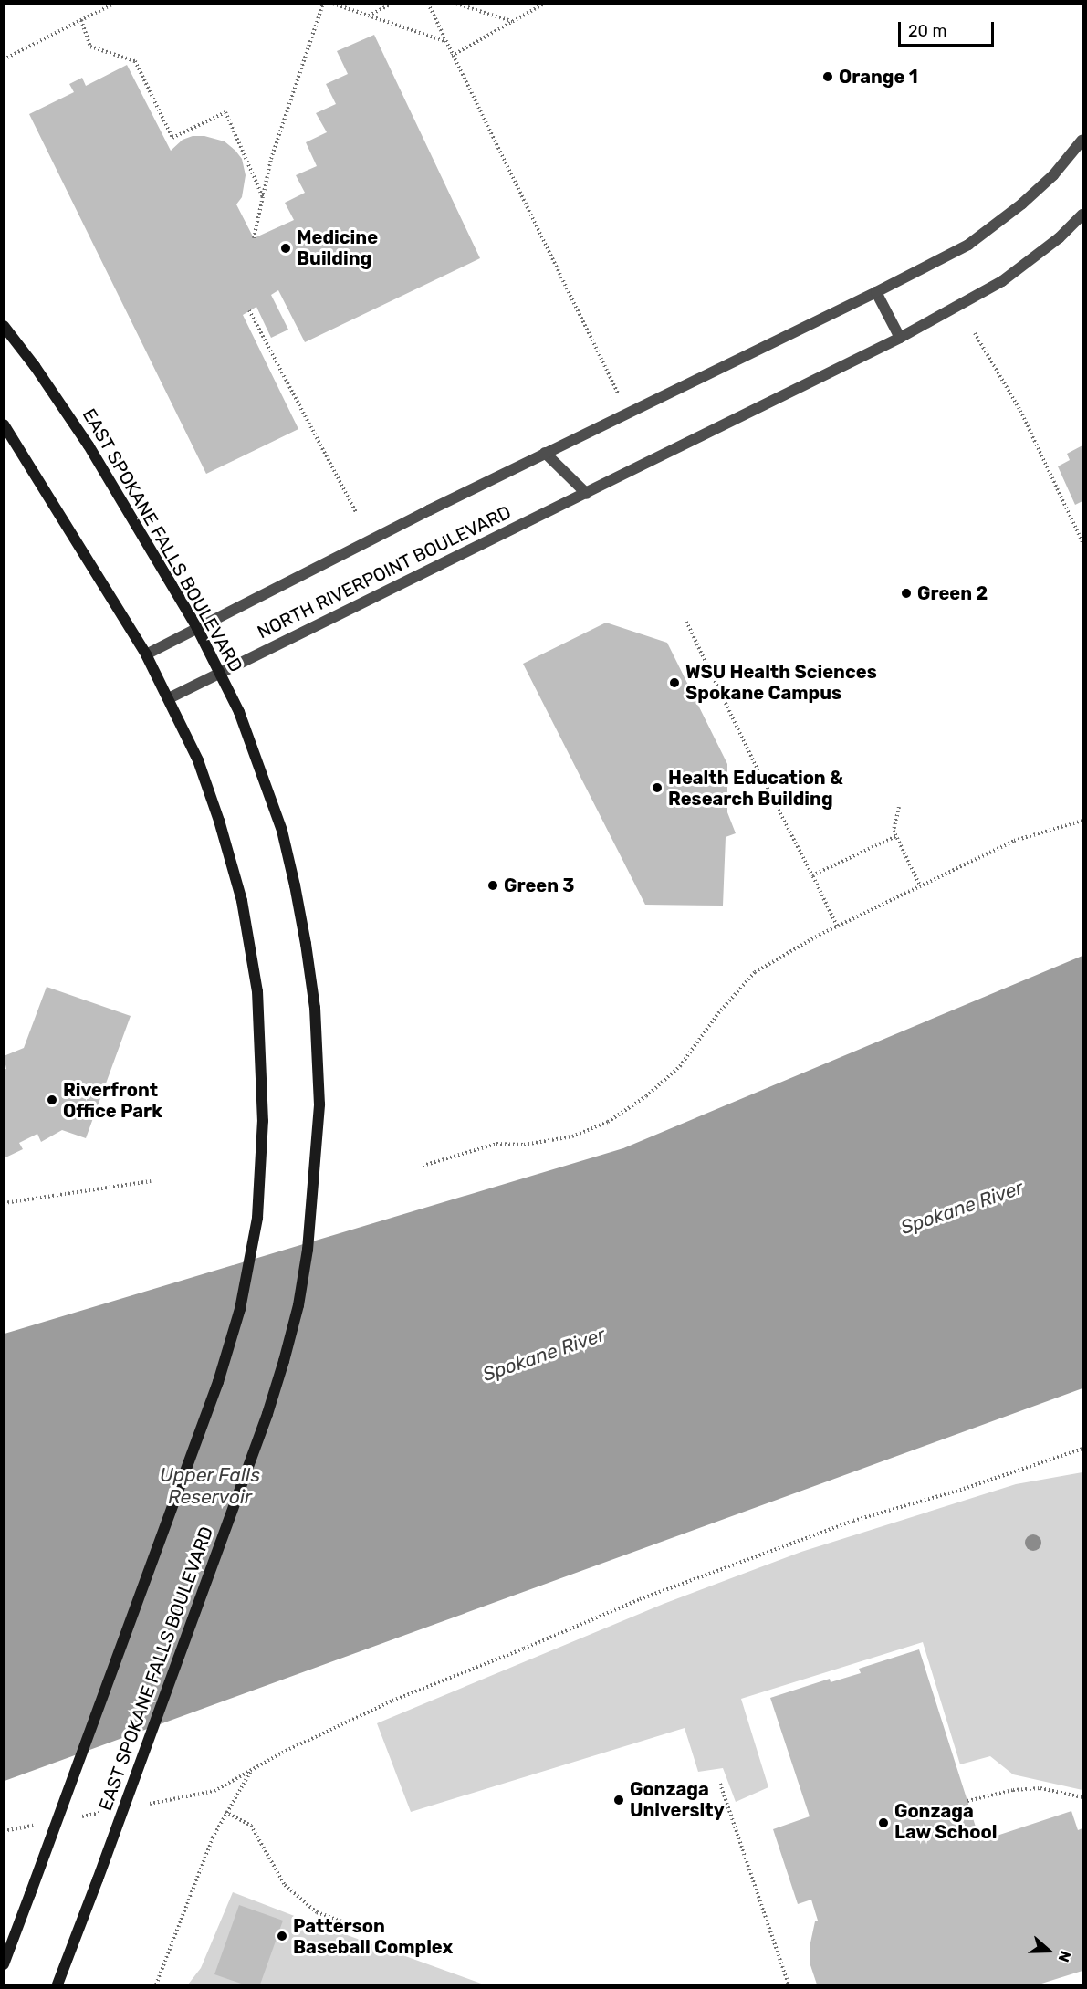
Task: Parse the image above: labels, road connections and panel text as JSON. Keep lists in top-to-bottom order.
{
  "streets": {
    "main road": ["EAST SPOKANE FALLS BOULEVARD"],
    "street": ["NORTH RIVERPOINT BOULEVARD"]
  },
  "crossings": [
    ["EAST SPOKANE FALLS BOULEVARD", "NORTH RIVERPOINT BOULEVARD"]
  ],
  "water": ["Spokane River", "Upper Falls Reservoir"],
  "places": [
    "Orange 1",
    "Medicine Building",
    "Green 2",
    "WSU Health Sciences Spokane Campus",
    "Health Education & Research Building",
    "Green 3",
    "Riverfront Office Park",
    "Gonzaga University",
    "Gonzaga Law School",
    "Patterson Baseball Complex"
  ],
  "scale_bar": "20 m",
  "north": "right"
}
